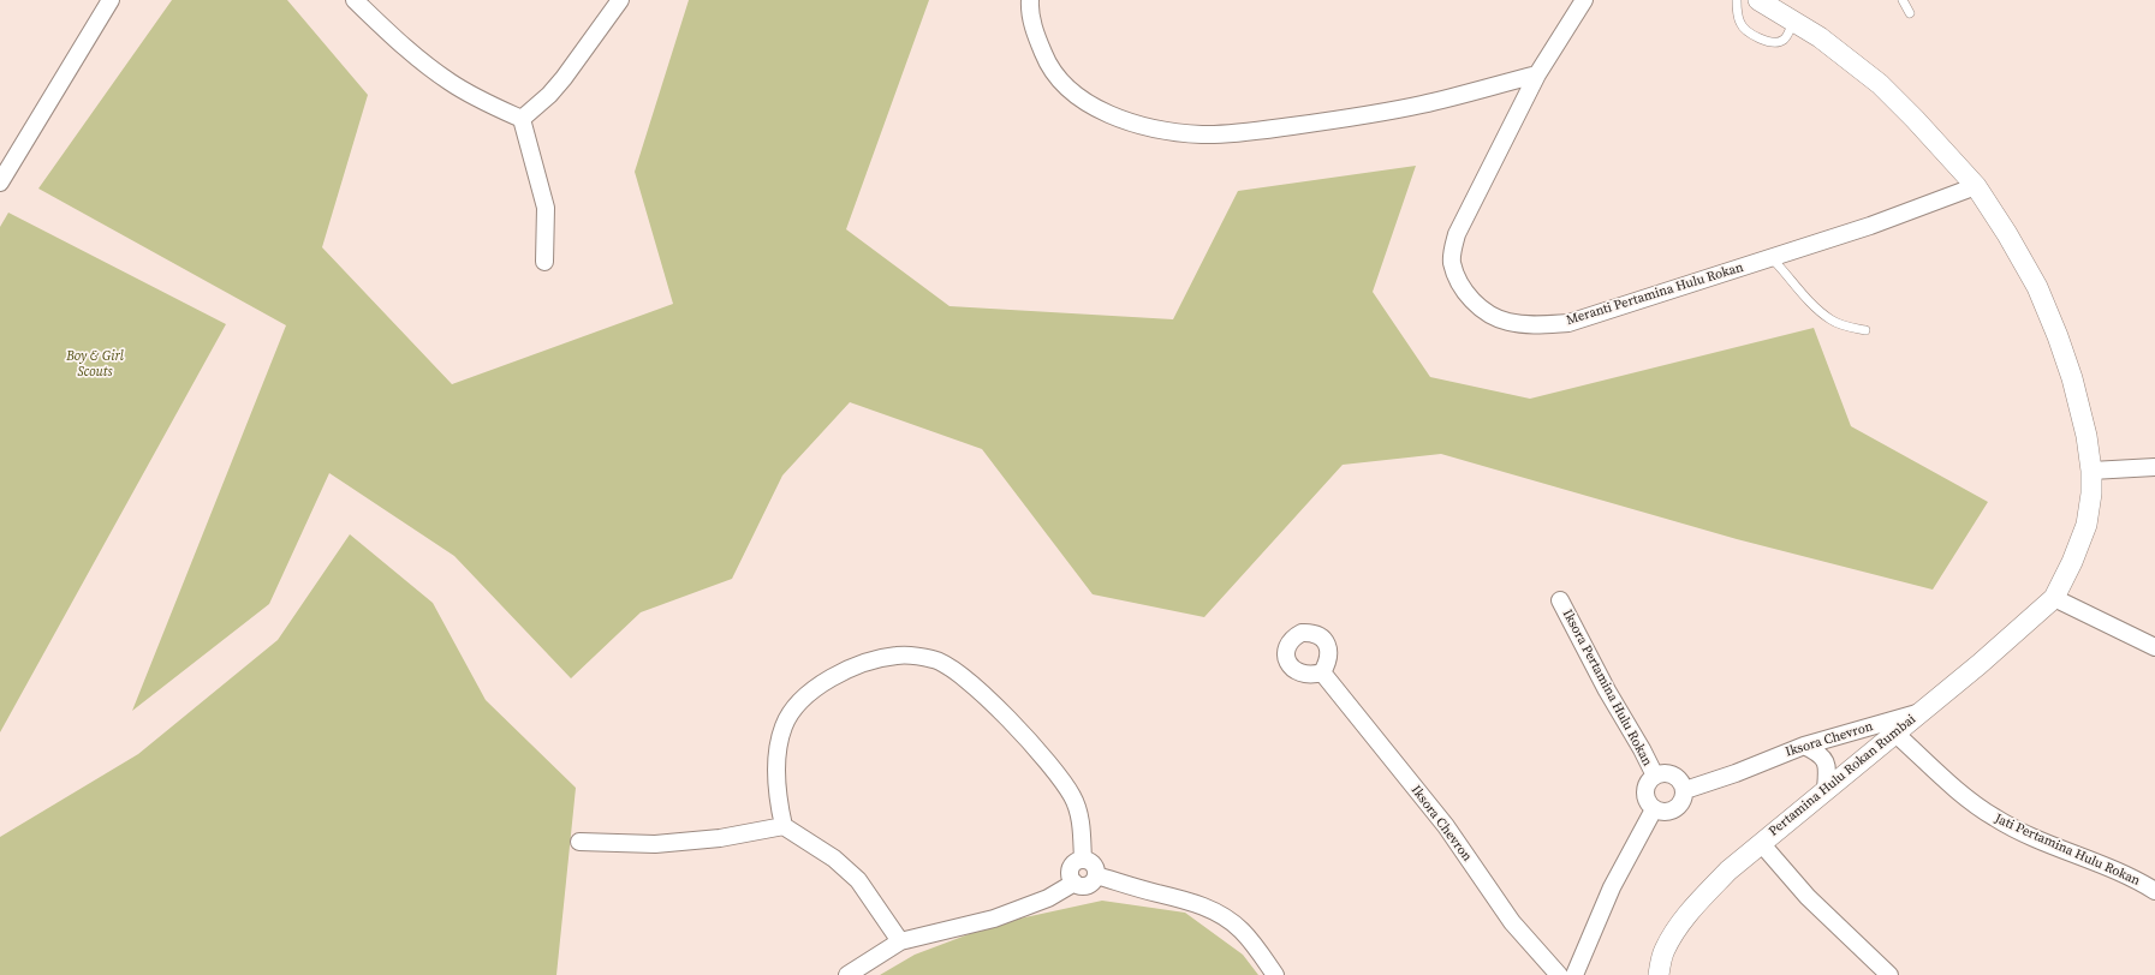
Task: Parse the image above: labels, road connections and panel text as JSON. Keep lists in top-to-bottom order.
{
  "streets": {
    "street": [
      "Meranti Pertamina Hulu Rokan",
      "Iksora Pertamina Hulu Rokan",
      "Iksora Chevron",
      "Pertamina Hulu Rokan Rumbai",
      "Jati Pertamina Hulu Rokan"
    ]
  },
  "crossings": [
    ["Meranti Pertamina Hulu Rokan", "Pertamina Hulu Rokan Rumbai"],
    ["Iksora Pertamina Hulu Rokan", "Iksora Chevron"],
    ["Iksora Chevron", "Pertamina Hulu Rokan Rumbai"],
    ["Pertamina Hulu Rokan Rumbai", "Jati Pertamina Hulu Rokan"]
  ],
  "parks": ["Boy & Girl Scouts"]
}
